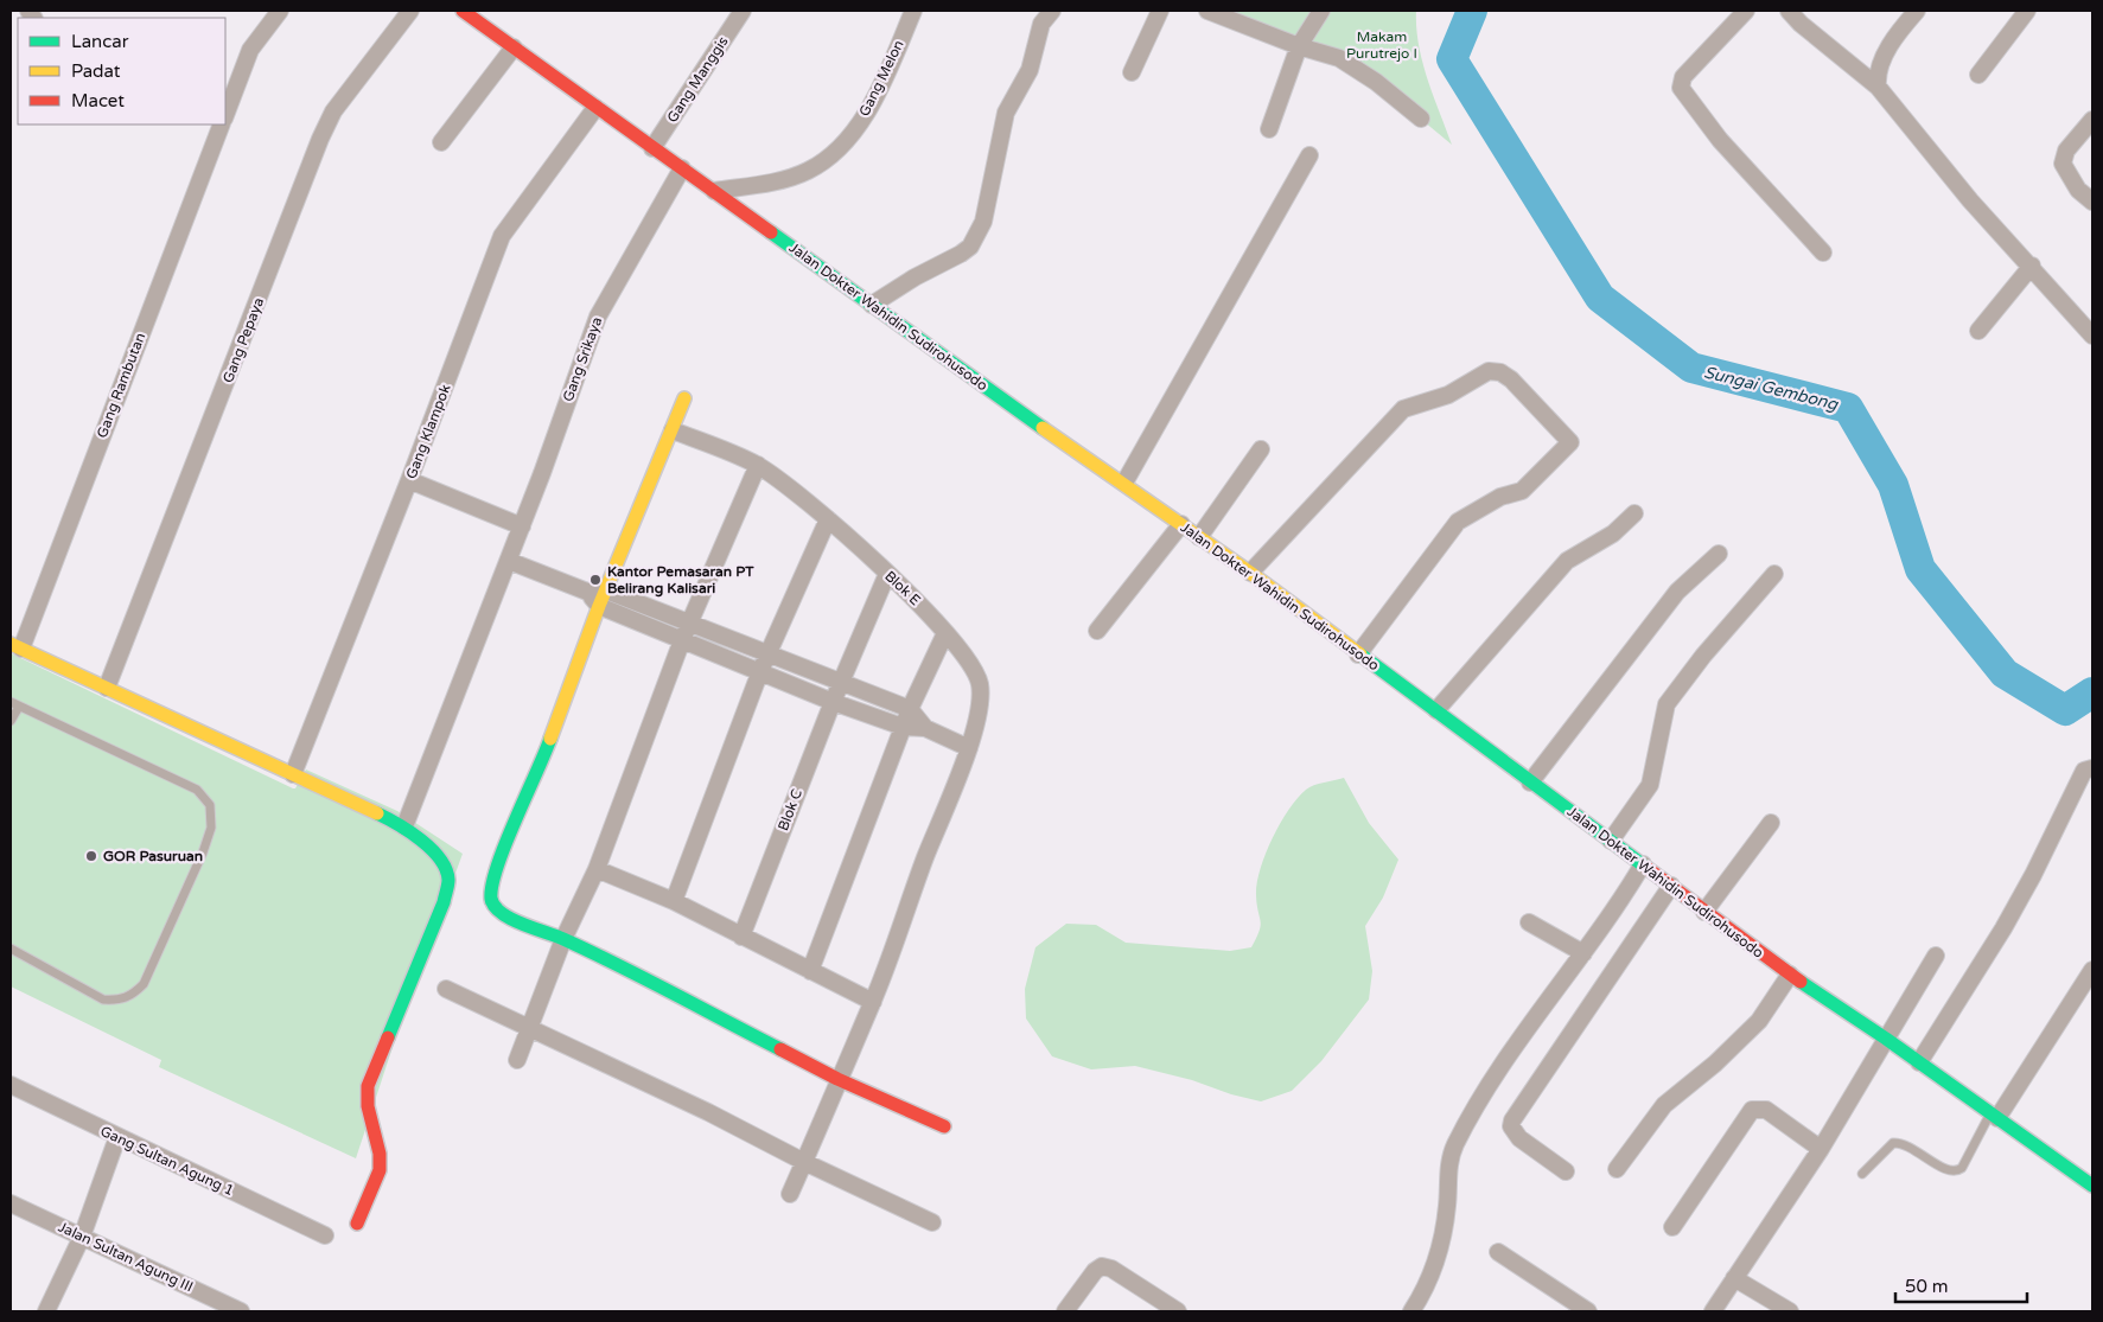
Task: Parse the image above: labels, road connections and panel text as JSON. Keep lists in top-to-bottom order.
{
  "streets": {
    "main road": ["Jalan Dokter Wahidin Sudirohusodo"],
    "street": [
      "Gang Melon",
      "Gang Manggis",
      "Gang Pepaya",
      "Gang Srikaya",
      "Gang Rambutan",
      "Gang Klampok",
      "Blok E",
      "Blok C",
      "Gang Sultan Agung 1",
      "Jalan Sultan Agung III"
    ]
  },
  "crossings": [
    ["Gang Melon", "Jalan Dokter Wahidin Sudirohusodo"],
    ["Gang Manggis", "Jalan Dokter Wahidin Sudirohusodo"],
    ["Jalan Dokter Wahidin Sudirohusodo", "Gang Srikaya"],
    ["Jalan Dokter Wahidin Sudirohusodo", "Gang Klampok"],
    ["Blok E", "Blok C"]
  ],
  "water": ["Sungai Gembong"],
  "parks": ["Makam Purutrejo I"],
  "places": ["Kantor Pemasaran PT Belirang Kalisari", "GOR Pasuruan"],
  "legend": ["Lancar", "Padat", "Macet"],
  "scale_bar": "50 m"
}
